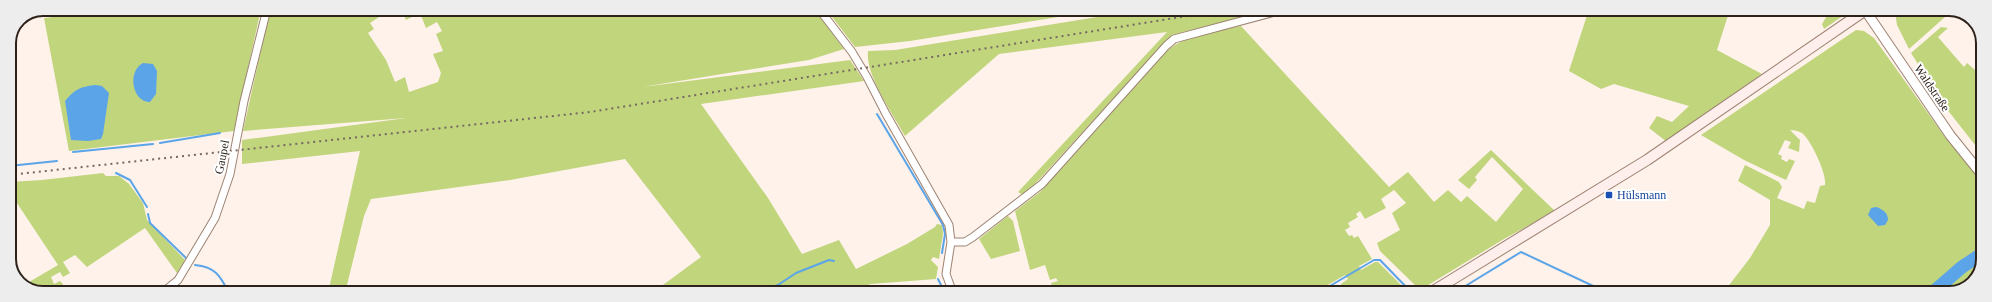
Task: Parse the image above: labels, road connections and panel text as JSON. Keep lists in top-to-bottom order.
{
  "streets": {
    "street": ["Waldstraße", "Gaupel"]
  },
  "places": {
    "transit": ["Hülsmann"]
  }
}
